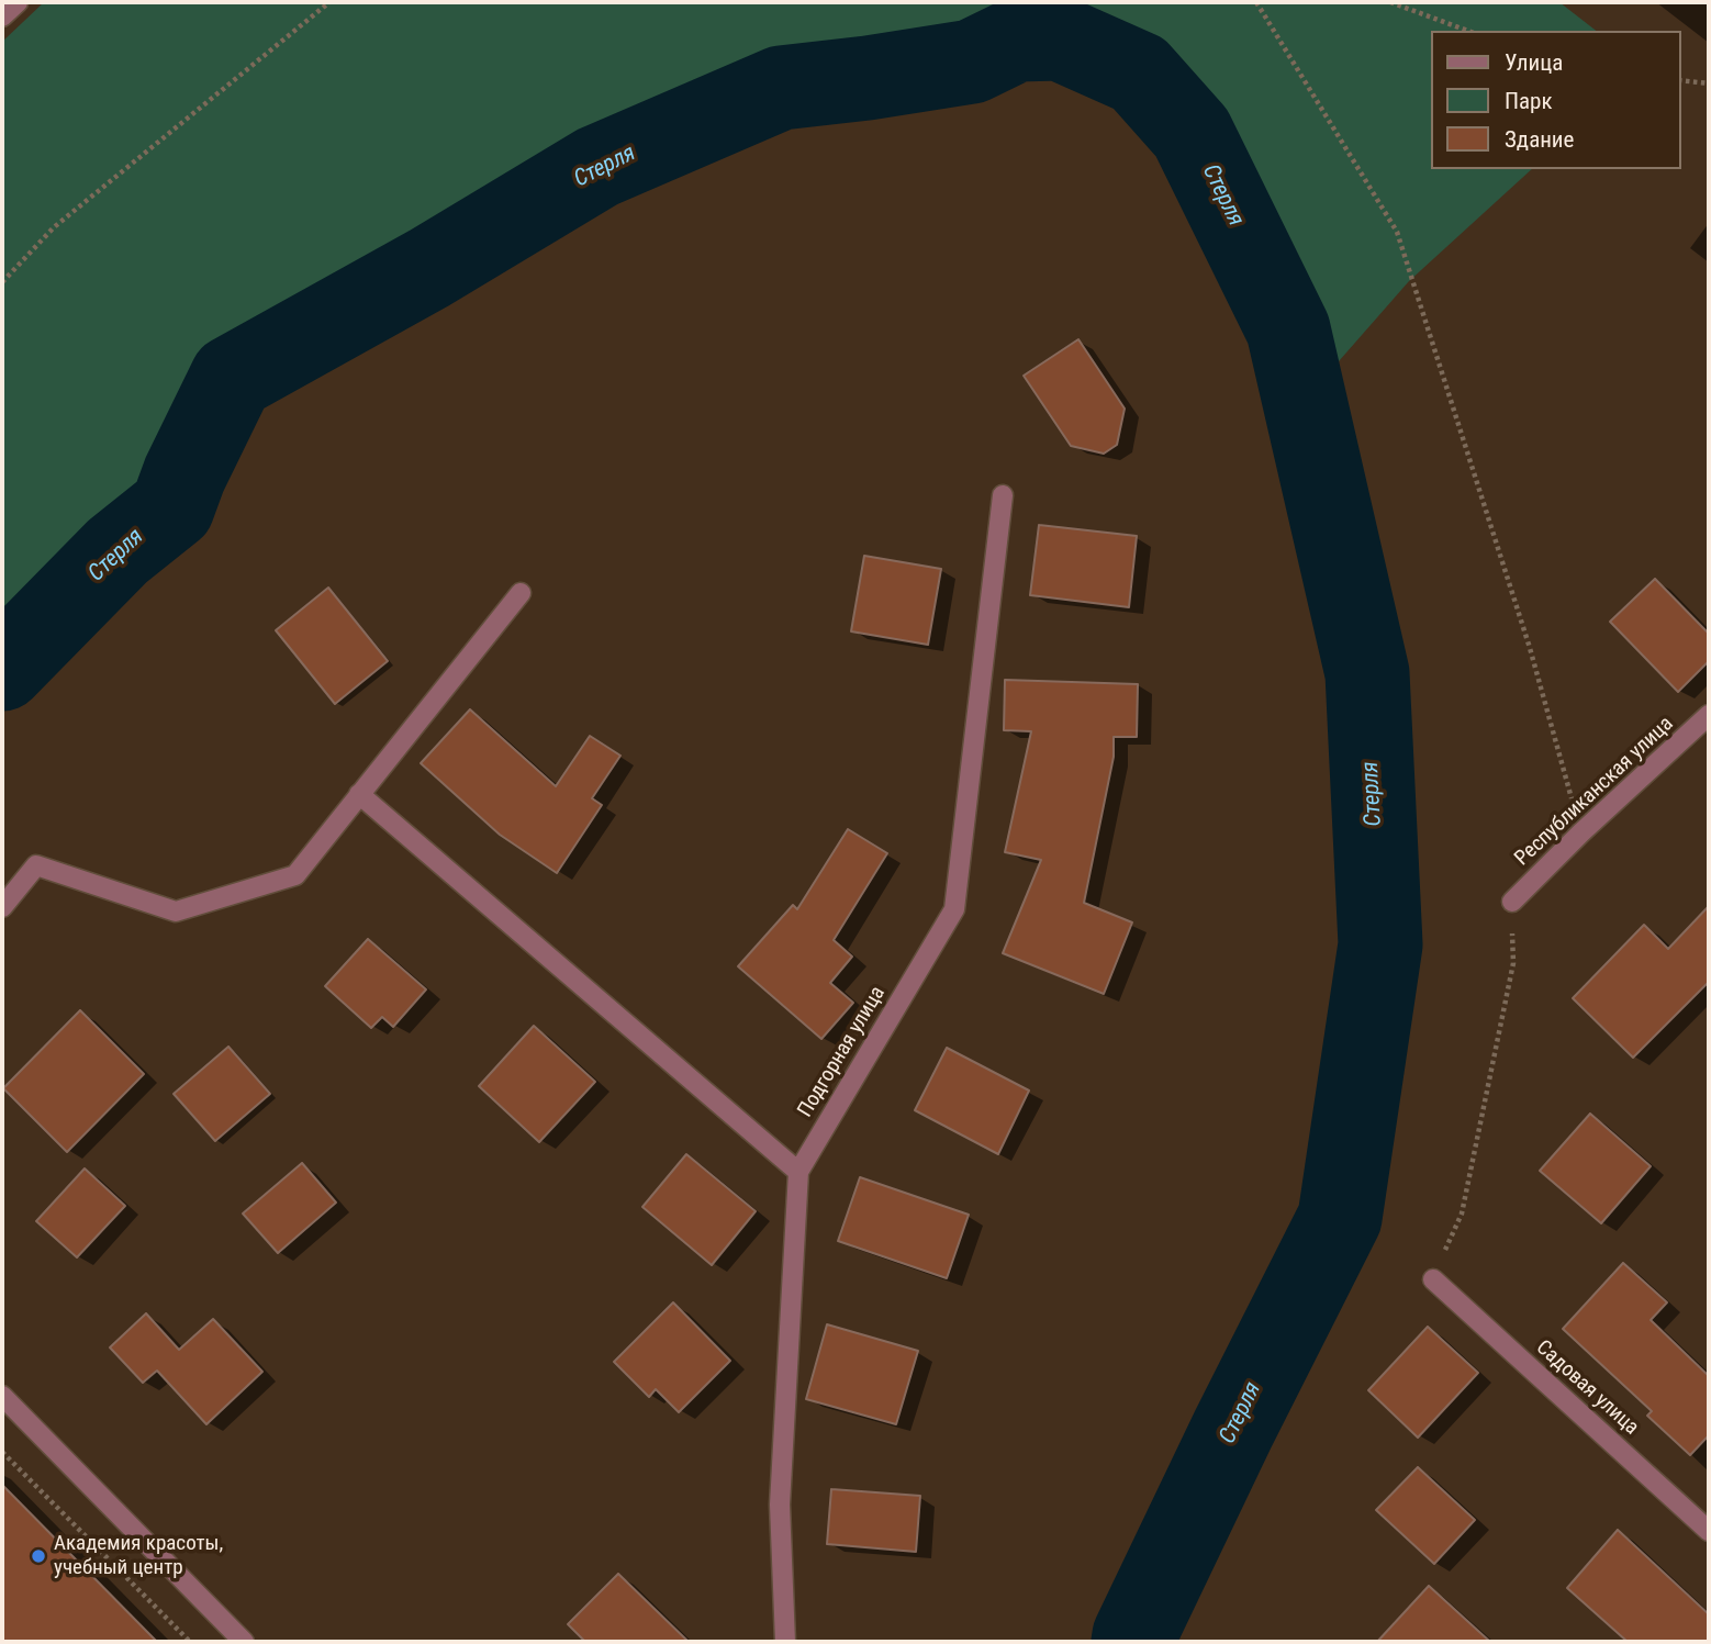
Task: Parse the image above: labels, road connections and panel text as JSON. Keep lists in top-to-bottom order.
{
  "streets": {
    "street": ["Республиканская улица", "Подгорная улица", "Садовая улица"]
  },
  "water": ["Стерля"],
  "places": ["Академия красоты, учебный центр"],
  "legend": ["Улица", "Парк", "Здание"]
}
